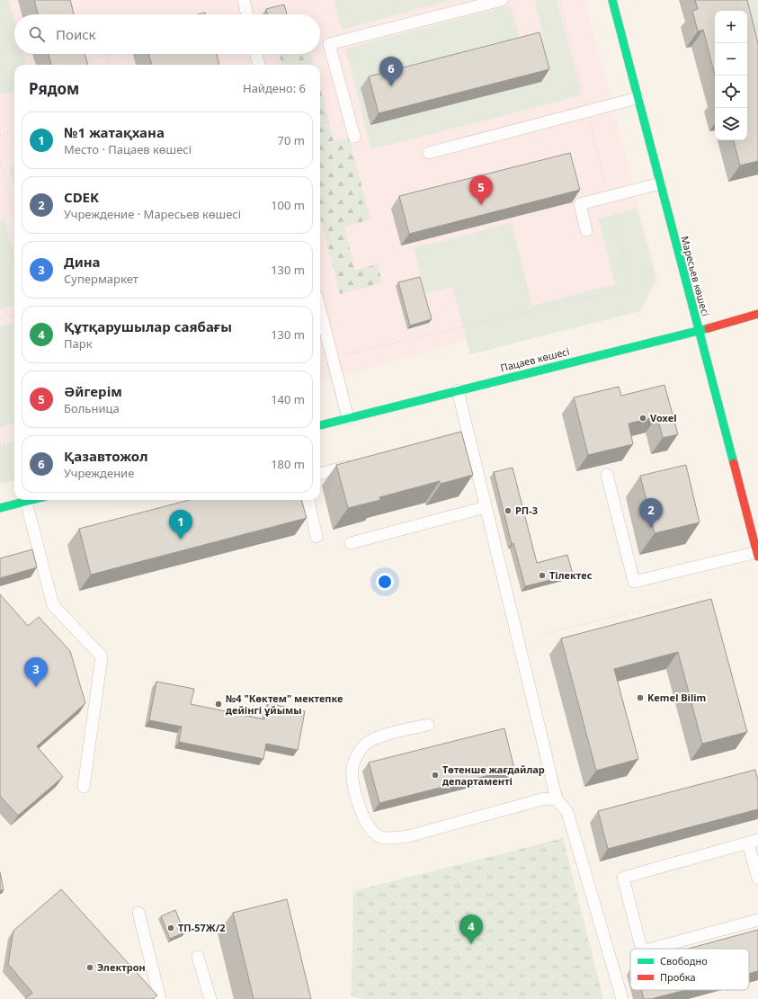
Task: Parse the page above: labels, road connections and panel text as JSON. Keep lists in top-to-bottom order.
{
  "streets": {
    "main road": ["Маресьев көшесі", "Пацаев көшесі"]
  },
  "crossings": [
    ["Маресьев көшесі", "Пацаев көшесі"]
  ],
  "places": [
    "Voxel",
    "РП-3",
    "Тілектес",
    "Kemel Bilim",
    "№4 \"Көктем\" мектепке дейінгі ұйымы",
    "Төтенше жағдайлар департаменті",
    "ТП-57Ж/2",
    "Электрон"
  ],
  "legend": ["Свободно", "Пробка"],
  "page": {
    "map_buttons": ["+", "−"],
    "search": "Поиск",
    "pins": [
      "6",
      "5",
      "2",
      "1",
      "3",
      "4"
    ],
    "heading": ["Рядом", "Найдено: 6"],
    "list": [
      {
        "mark": "1",
        "name": "№1 жатақхана",
        "note": "Место · Пацаев көшесі",
        "value": "70 m"
      },
      {
        "mark": "2",
        "name": "CDEK",
        "note": "Учреждение · Маресьев көшесі",
        "value": "100 m"
      },
      {
        "mark": "3",
        "name": "Дина",
        "note": "Супермаркет",
        "value": "130 m"
      },
      {
        "mark": "4",
        "name": "Құтқарушылар саябағы",
        "note": "Парк",
        "value": "130 m"
      },
      {
        "mark": "5",
        "name": "Әйгерім",
        "note": "Больница",
        "value": "140 m"
      },
      {
        "mark": "6",
        "name": "Қазавтожол",
        "note": "Учреждение",
        "value": "180 m"
      }
    ]
  }
}
